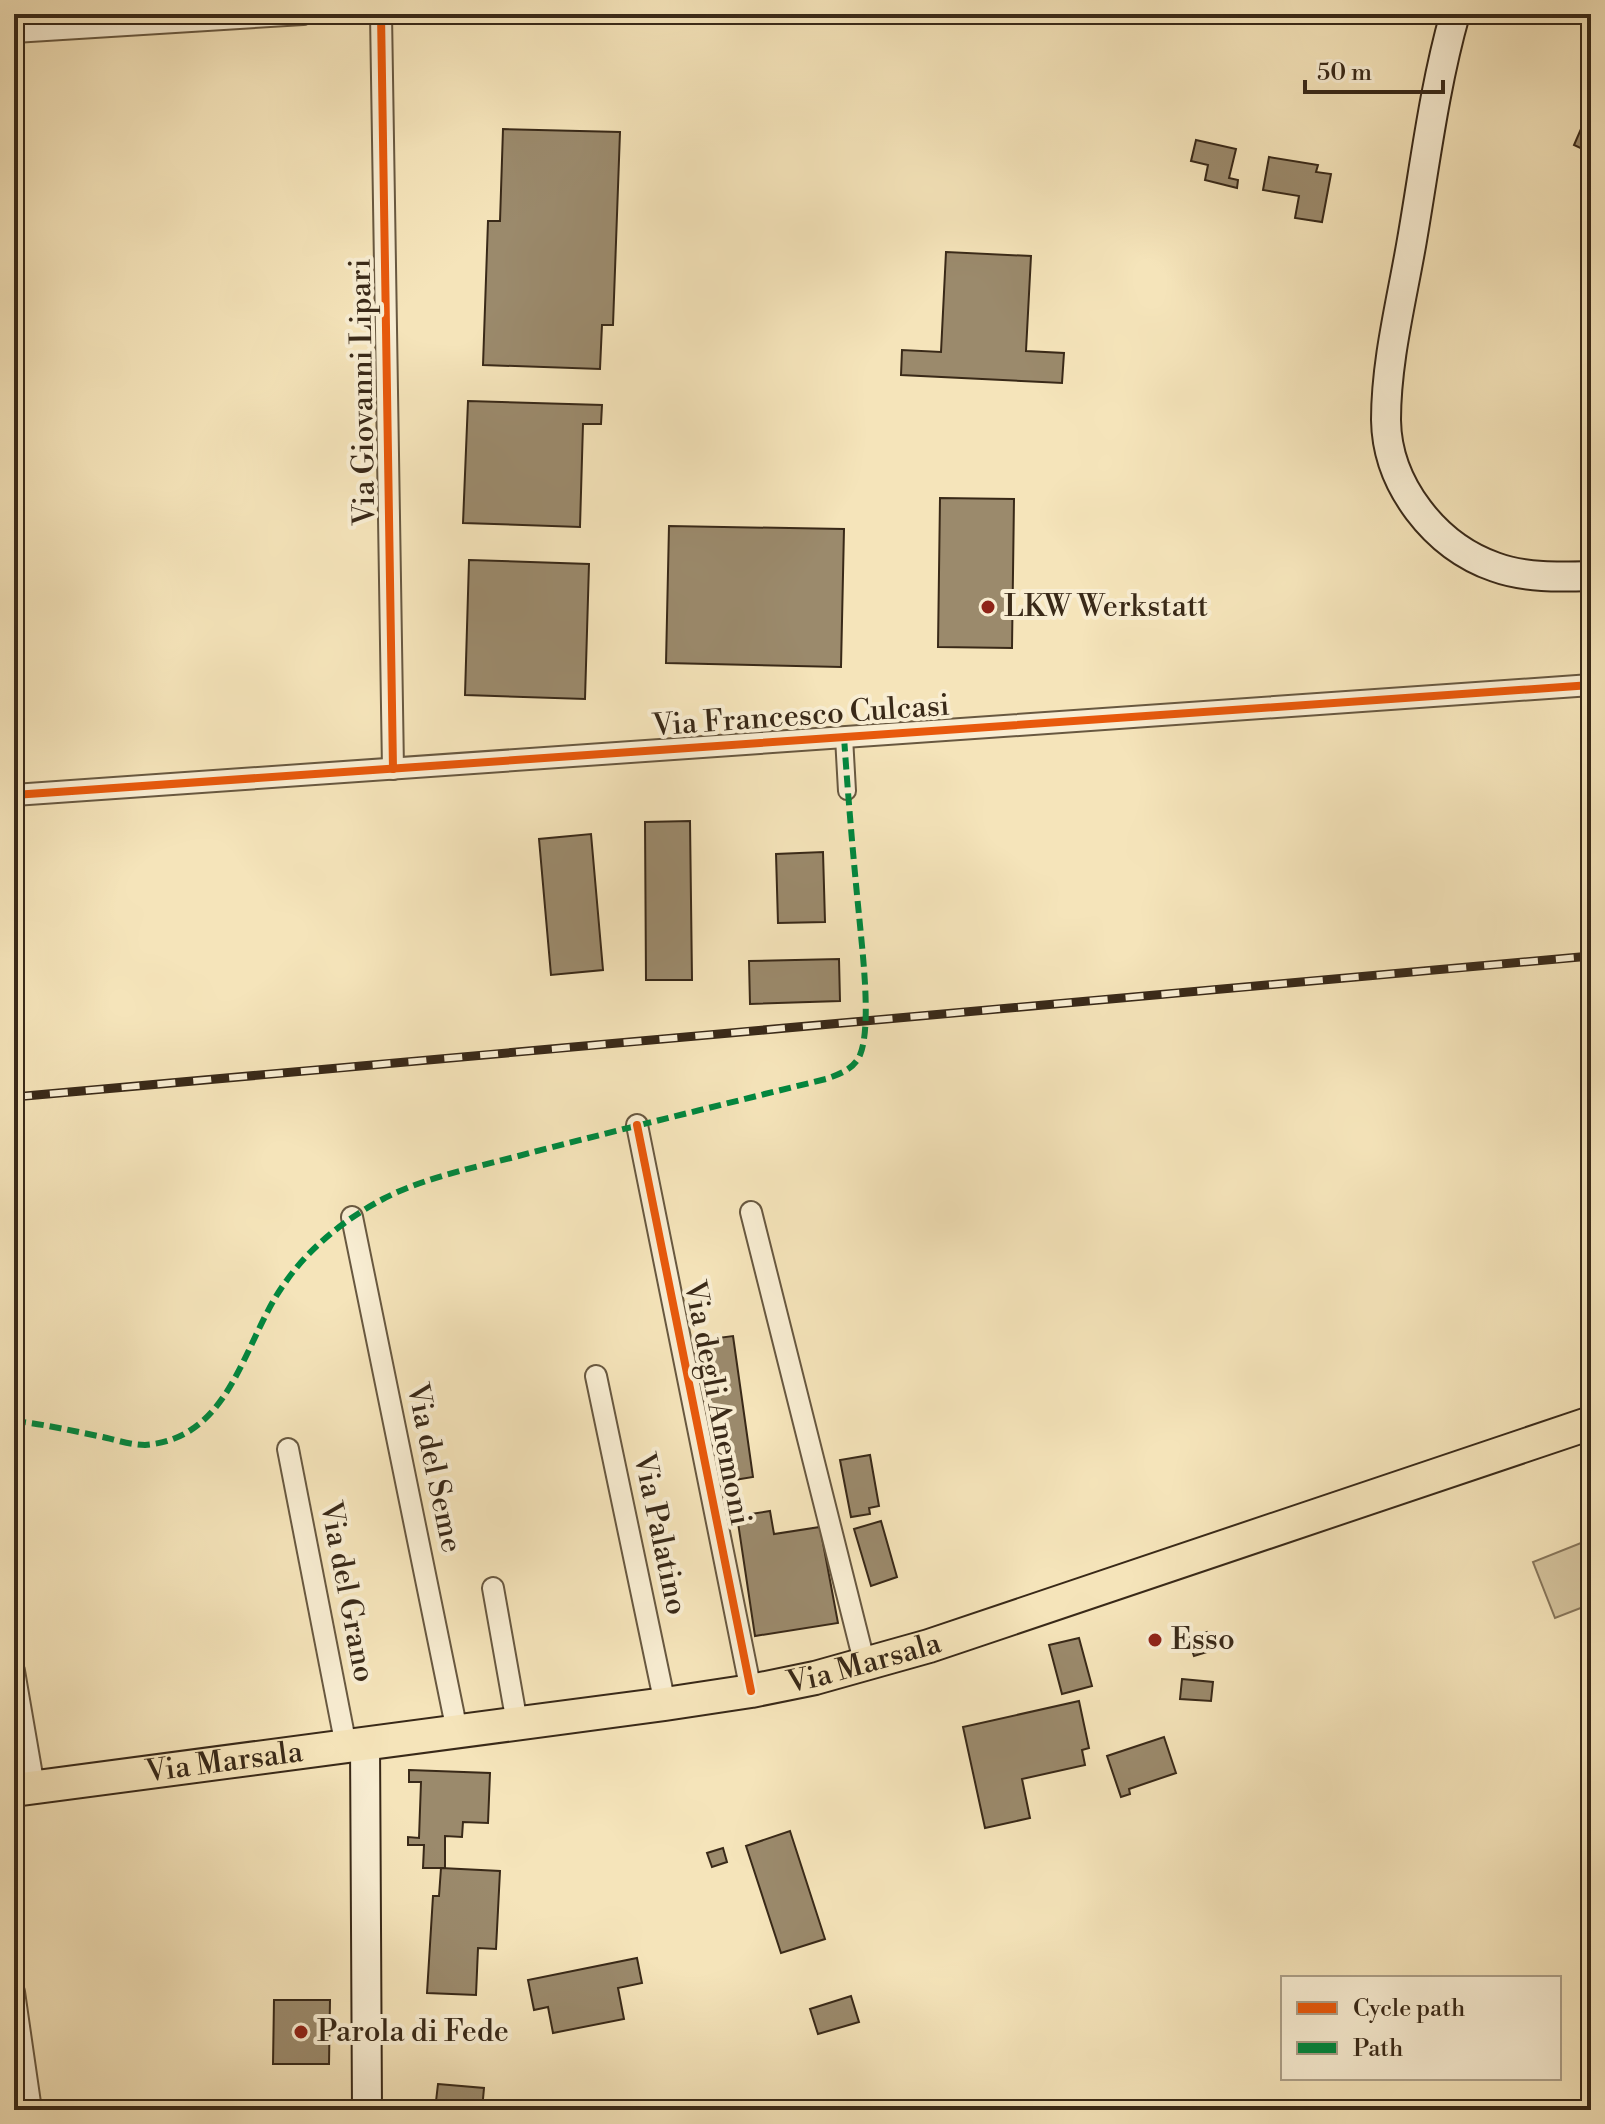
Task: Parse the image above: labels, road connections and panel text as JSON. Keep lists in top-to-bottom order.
{
  "streets": {
    "main road": ["Via Marsala"],
    "street": [
      "Via Giovanni Lipari",
      "Via Francesco Culcasi",
      "Via degli Anemoni",
      "Via del Seme",
      "Via Palatino",
      "Via del Grano"
    ]
  },
  "crossings": [
    ["Via Giovanni Lipari", "Via Francesco Culcasi"],
    ["Via degli Anemoni", "Via Marsala"],
    ["Via del Seme", "Via Marsala"],
    ["Via Palatino", "Via Marsala"],
    ["Via del Grano", "Via Marsala"]
  ],
  "places": ["LKW Werkstatt", "Esso", "Parola di Fede"],
  "legend": ["Cycle path", "Path"],
  "scale_bar": "50 m"
}
